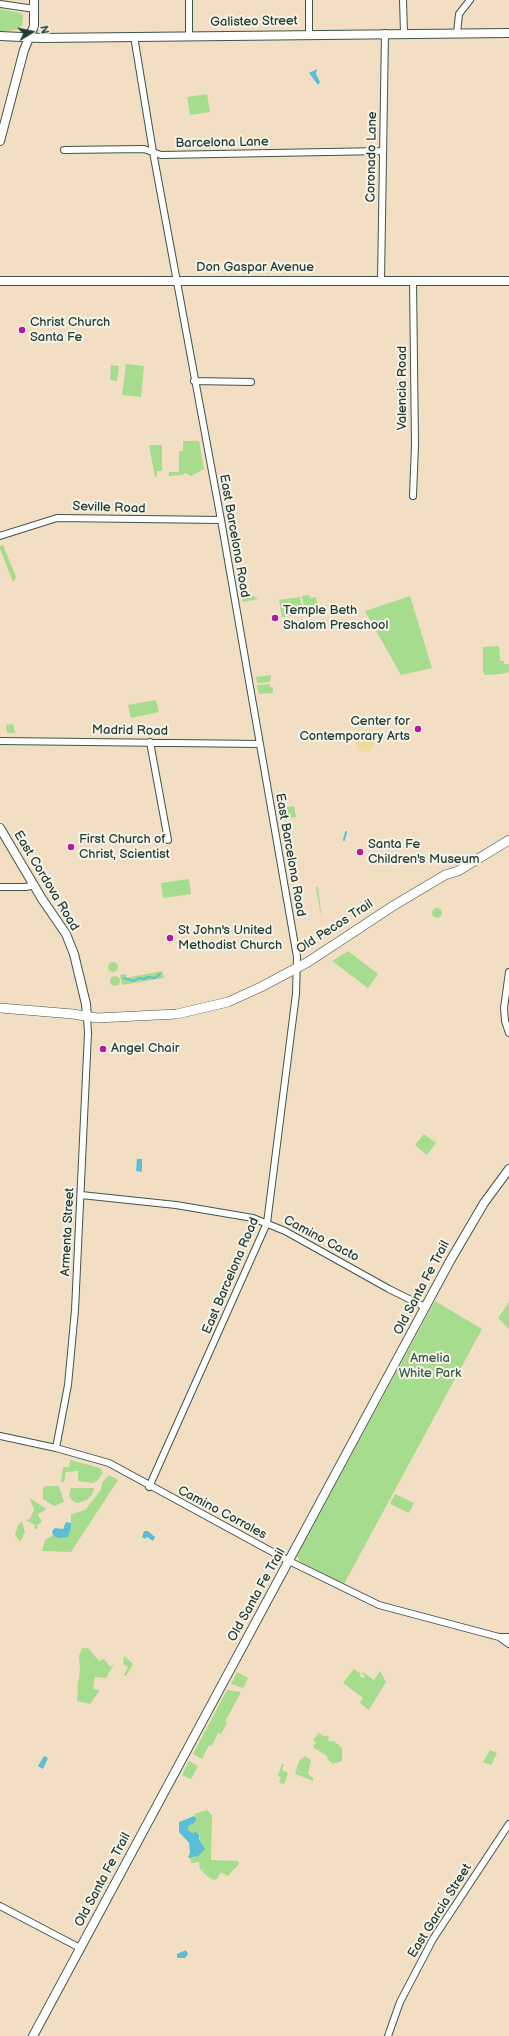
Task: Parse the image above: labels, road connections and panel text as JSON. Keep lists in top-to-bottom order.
{
  "streets": {
    "main road": ["Old Pecos Trail"],
    "street": [
      "Galisteo Street",
      "Barcelona Lane",
      "Coronado Lane",
      "Don Gaspar Avenue",
      "Valencia Road",
      "Seville Road",
      "East Barcelona Road",
      "Madrid Road",
      "East Cordova Road",
      "Armenta Street",
      "Camino Cacto",
      "Old Santa Fe Trail",
      "Camino Corrales",
      "East Garcia Street"
    ]
  },
  "crossings": [
    ["Galisteo Street", "Coronado Lane"],
    ["Galisteo Street", "East Barcelona Road"],
    ["Barcelona Lane", "Coronado Lane"],
    ["Barcelona Lane", "East Barcelona Road"],
    ["Coronado Lane", "Don Gaspar Avenue"],
    ["Don Gaspar Avenue", "Valencia Road"],
    ["Don Gaspar Avenue", "East Barcelona Road"],
    ["Seville Road", "East Barcelona Road"],
    ["East Barcelona Road", "Madrid Road"],
    ["East Barcelona Road", "Old Pecos Trail"],
    ["East Barcelona Road", "Camino Cacto"],
    ["East Barcelona Road", "Camino Corrales"],
    ["East Cordova Road", "Old Pecos Trail"],
    ["East Cordova Road", "Armenta Street"],
    ["Old Pecos Trail", "Armenta Street"],
    ["Armenta Street", "Camino Cacto"],
    ["Armenta Street", "Camino Corrales"],
    ["Camino Cacto", "Old Santa Fe Trail"],
    ["Old Santa Fe Trail", "Camino Corrales"]
  ],
  "parks": ["Amelia White Park"],
  "places": [
    "Christ Church Santa Fe",
    "Temple Beth Shalom Preschool",
    "Center for Contemporary Arts",
    "First Church of Christ, Scientist",
    "Santa Fe Children's Museum",
    "St John's United Methodist Church",
    "Angel Chair"
  ],
  "north": "right"
}
